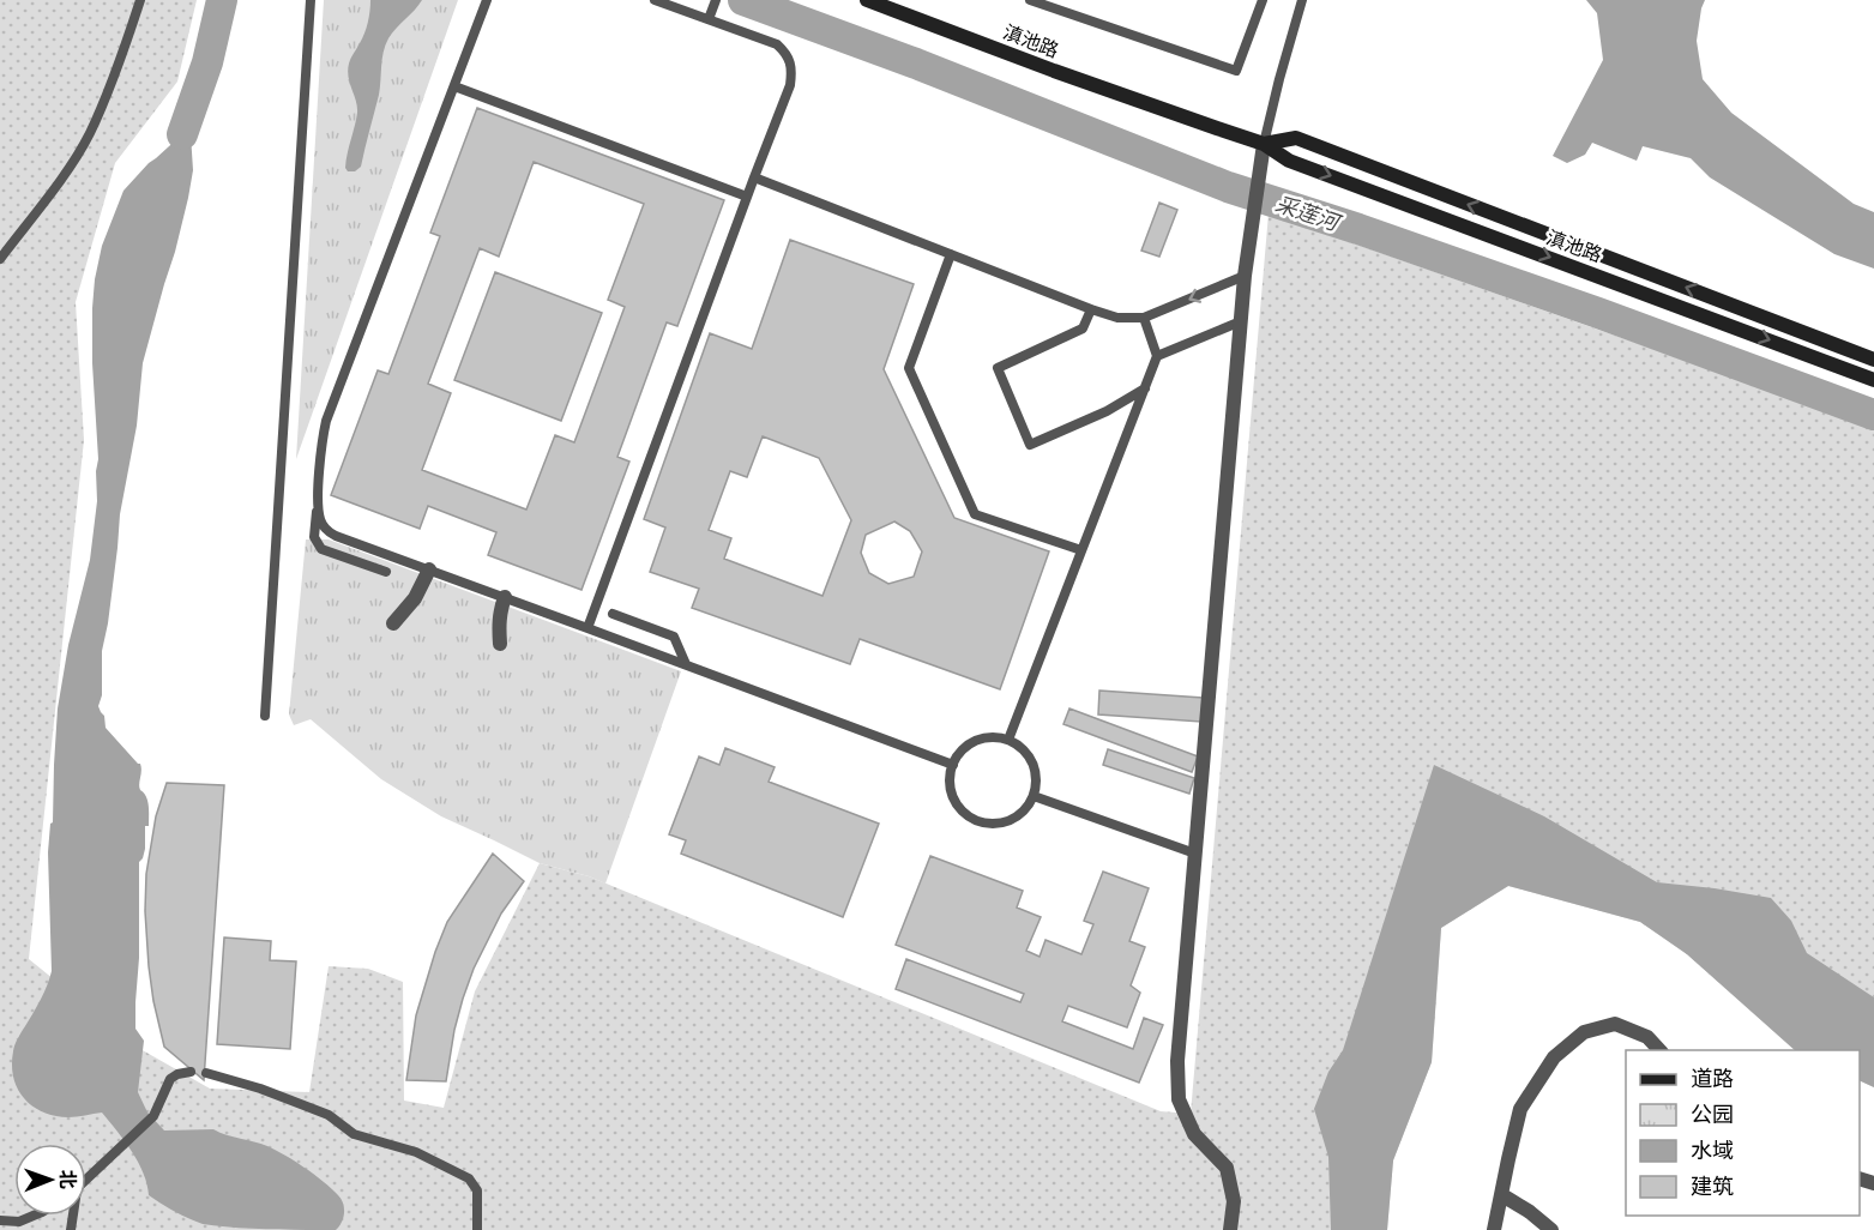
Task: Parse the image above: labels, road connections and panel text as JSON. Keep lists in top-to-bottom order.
{
  "streets": {
    "main road": ["滇池路"]
  },
  "water": ["采莲河"],
  "legend": [
    "道路",
    "公园",
    "水域",
    "建筑"
  ],
  "north": "right"
}
